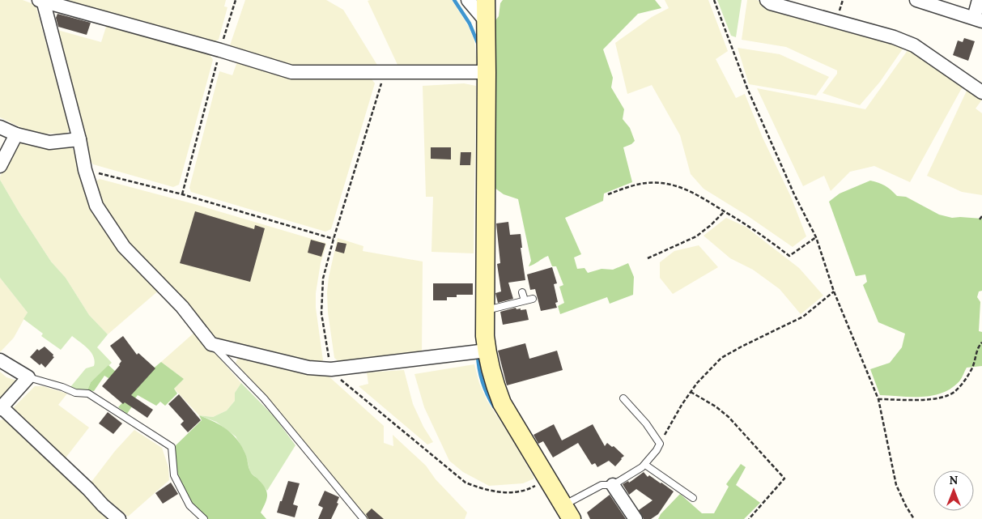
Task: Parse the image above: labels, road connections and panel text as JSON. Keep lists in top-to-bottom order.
{
  "north": "top"
}
